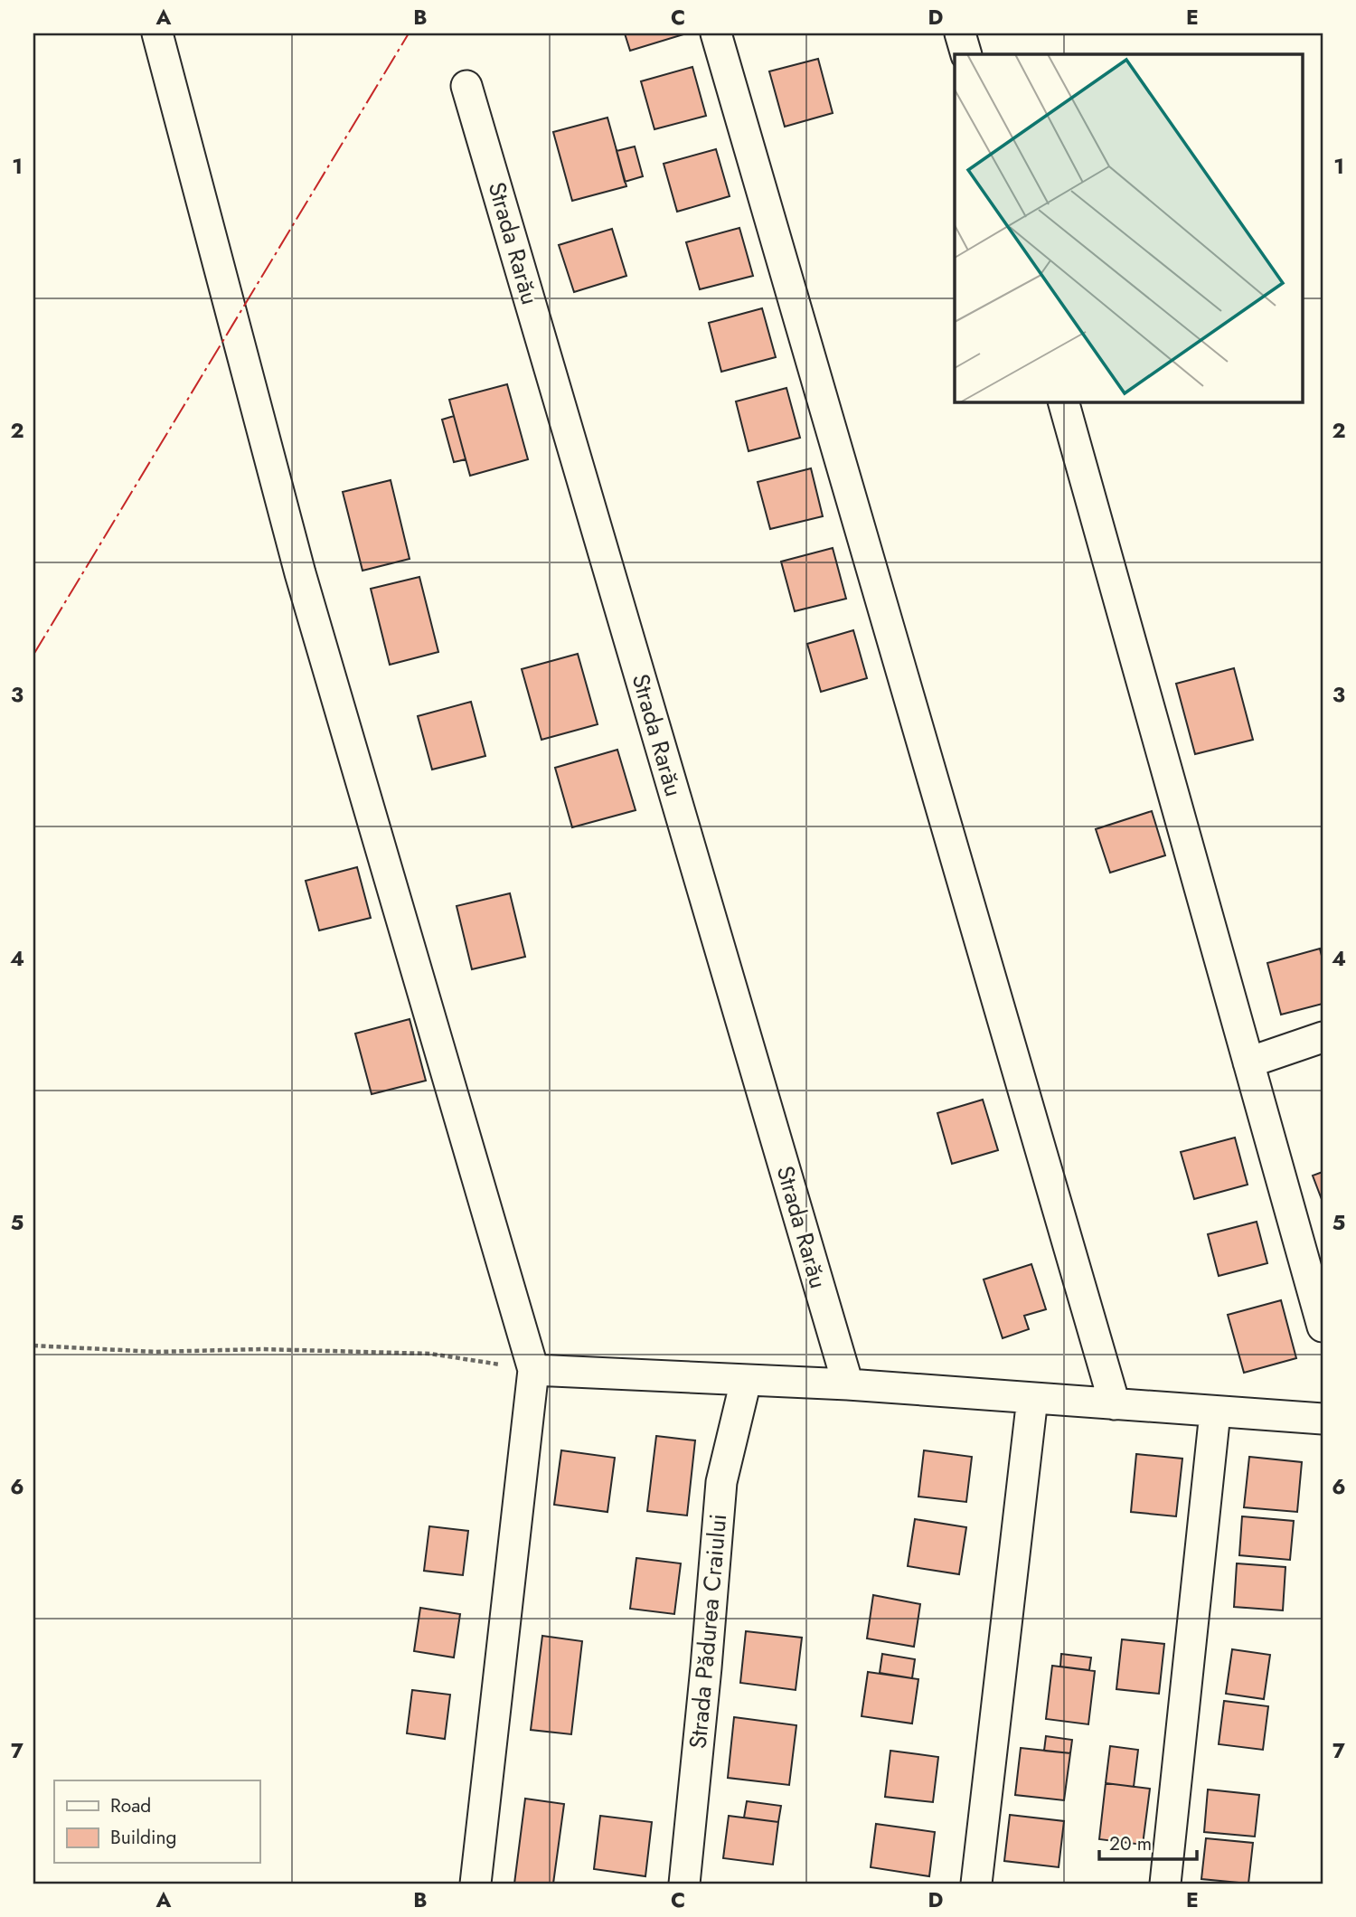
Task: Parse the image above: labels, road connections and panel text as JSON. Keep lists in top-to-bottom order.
{
  "streets": {
    "street": ["Strada Rarău", "Strada Pădurea Craiului"]
  },
  "legend": ["Road", "Building"],
  "scale_bar": "20 m",
  "grid": {
    "columns": [
      "A",
      "B",
      "C",
      "D",
      "E"
    ],
    "rows": [
      "1",
      "2",
      "3",
      "4",
      "5",
      "6",
      "7"
    ]
  }
}
